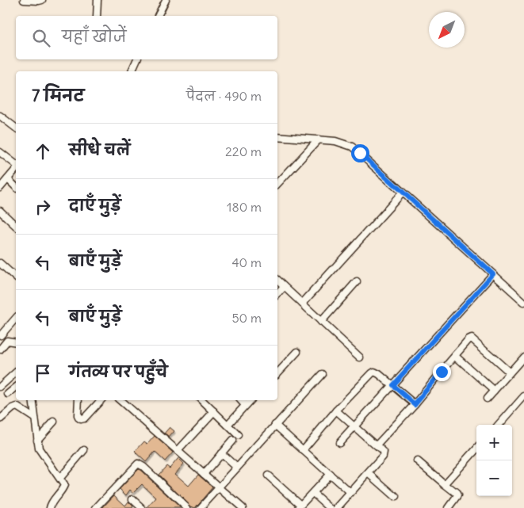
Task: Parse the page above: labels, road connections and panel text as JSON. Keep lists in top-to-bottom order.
{
  "north": "bottom left",
  "page": {
    "search": "यहाँ खोजें",
    "heading": ["7 मिनट", "पैदल · 490 m"],
    "list": [
      ["सीधे चलें", "220 m"],
      ["दाएँ मुड़ें", "180 m"],
      ["बाएँ मुड़ें", "40 m"],
      ["बाएँ मुड़ें", "50 m"],
      "गंतव्य पर पहुँचे"
    ],
    "map_buttons": ["+", "−"]
  }
}
